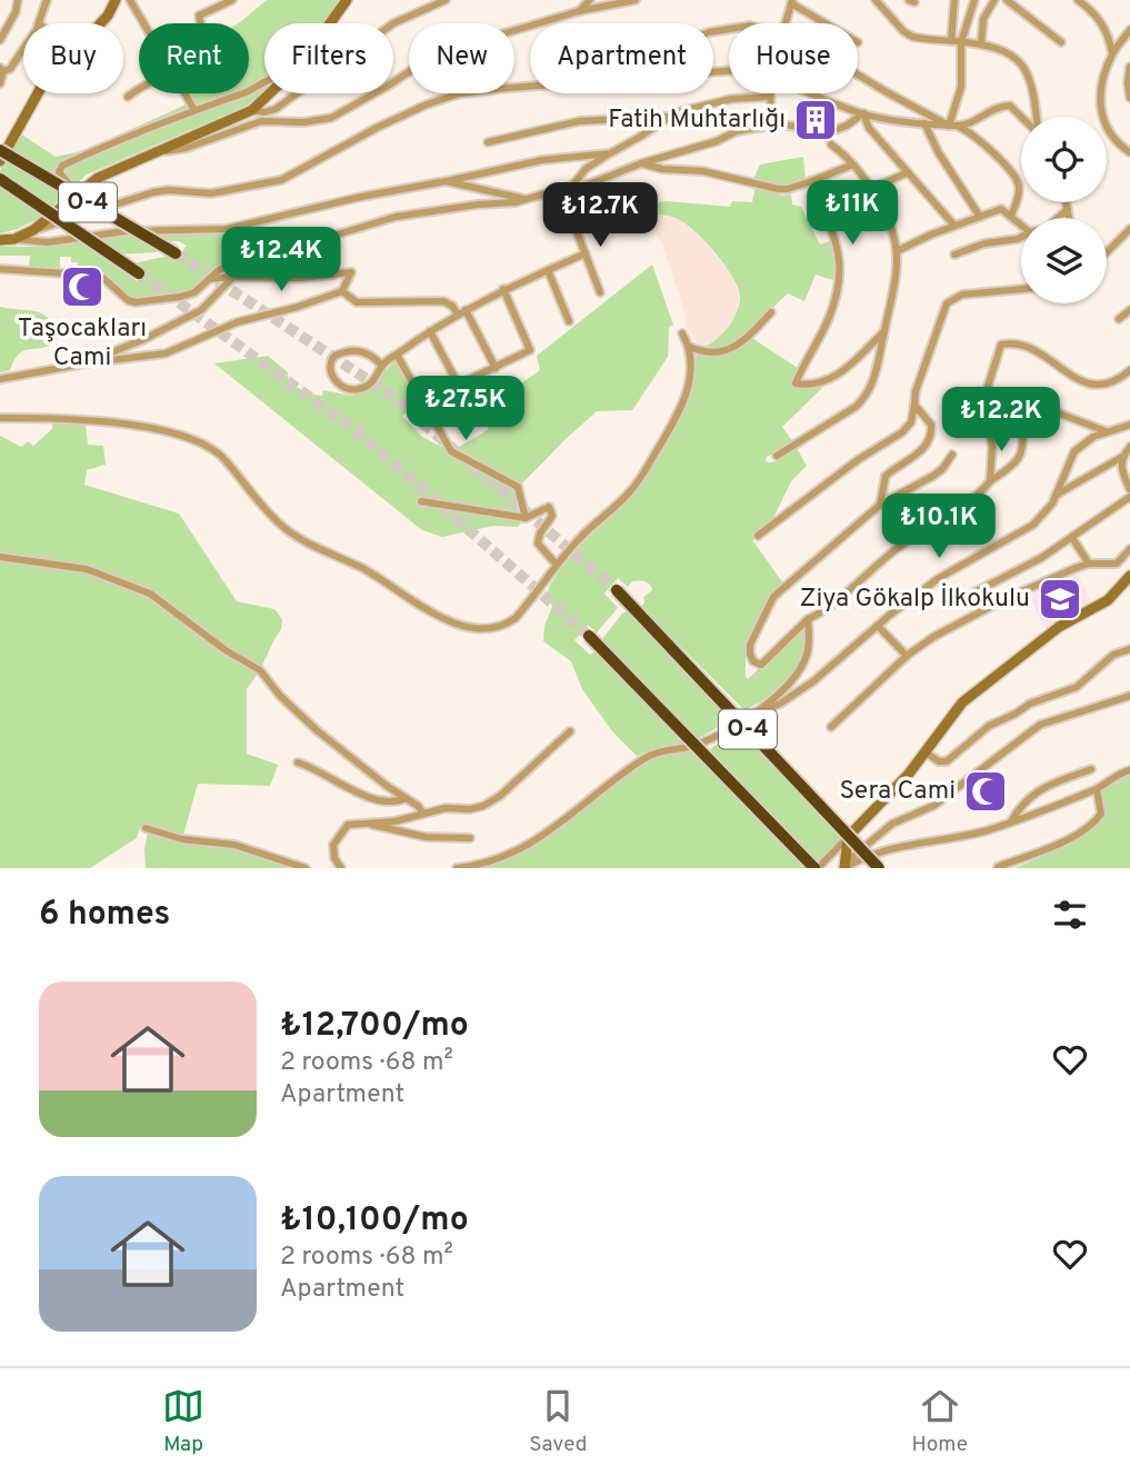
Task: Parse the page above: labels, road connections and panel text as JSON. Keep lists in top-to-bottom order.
{
  "streets": {
    "highway": ["O-4"]
  },
  "places": {
    "building": ["Fatih Muhtarlığı"],
    "mosque": ["Taşocakları Cami", "Sera Cami"],
    "school or university": ["Ziya Gökalp İlkokulu"]
  },
  "page": {
    "chip": [
      "Buy",
      "Rent",
      "Filters",
      "New",
      "Apartment",
      "House"
    ],
    "price": [
      "₺11K",
      "₺12.7K",
      "₺12.4K",
      "₺27.5K",
      "₺12.2K",
      "₺10.1K"
    ],
    "heading": "6 homes",
    "list": [
      {
        "name": "₺12,700/mo",
        "note": "2 rooms · 68 m² · Apartment"
      },
      {
        "name": "₺10,100/mo",
        "note": "2 rooms · 68 m² · Apartment"
      }
    ],
    "tabs": ["Map", "Saved", "Home"]
  }
}
